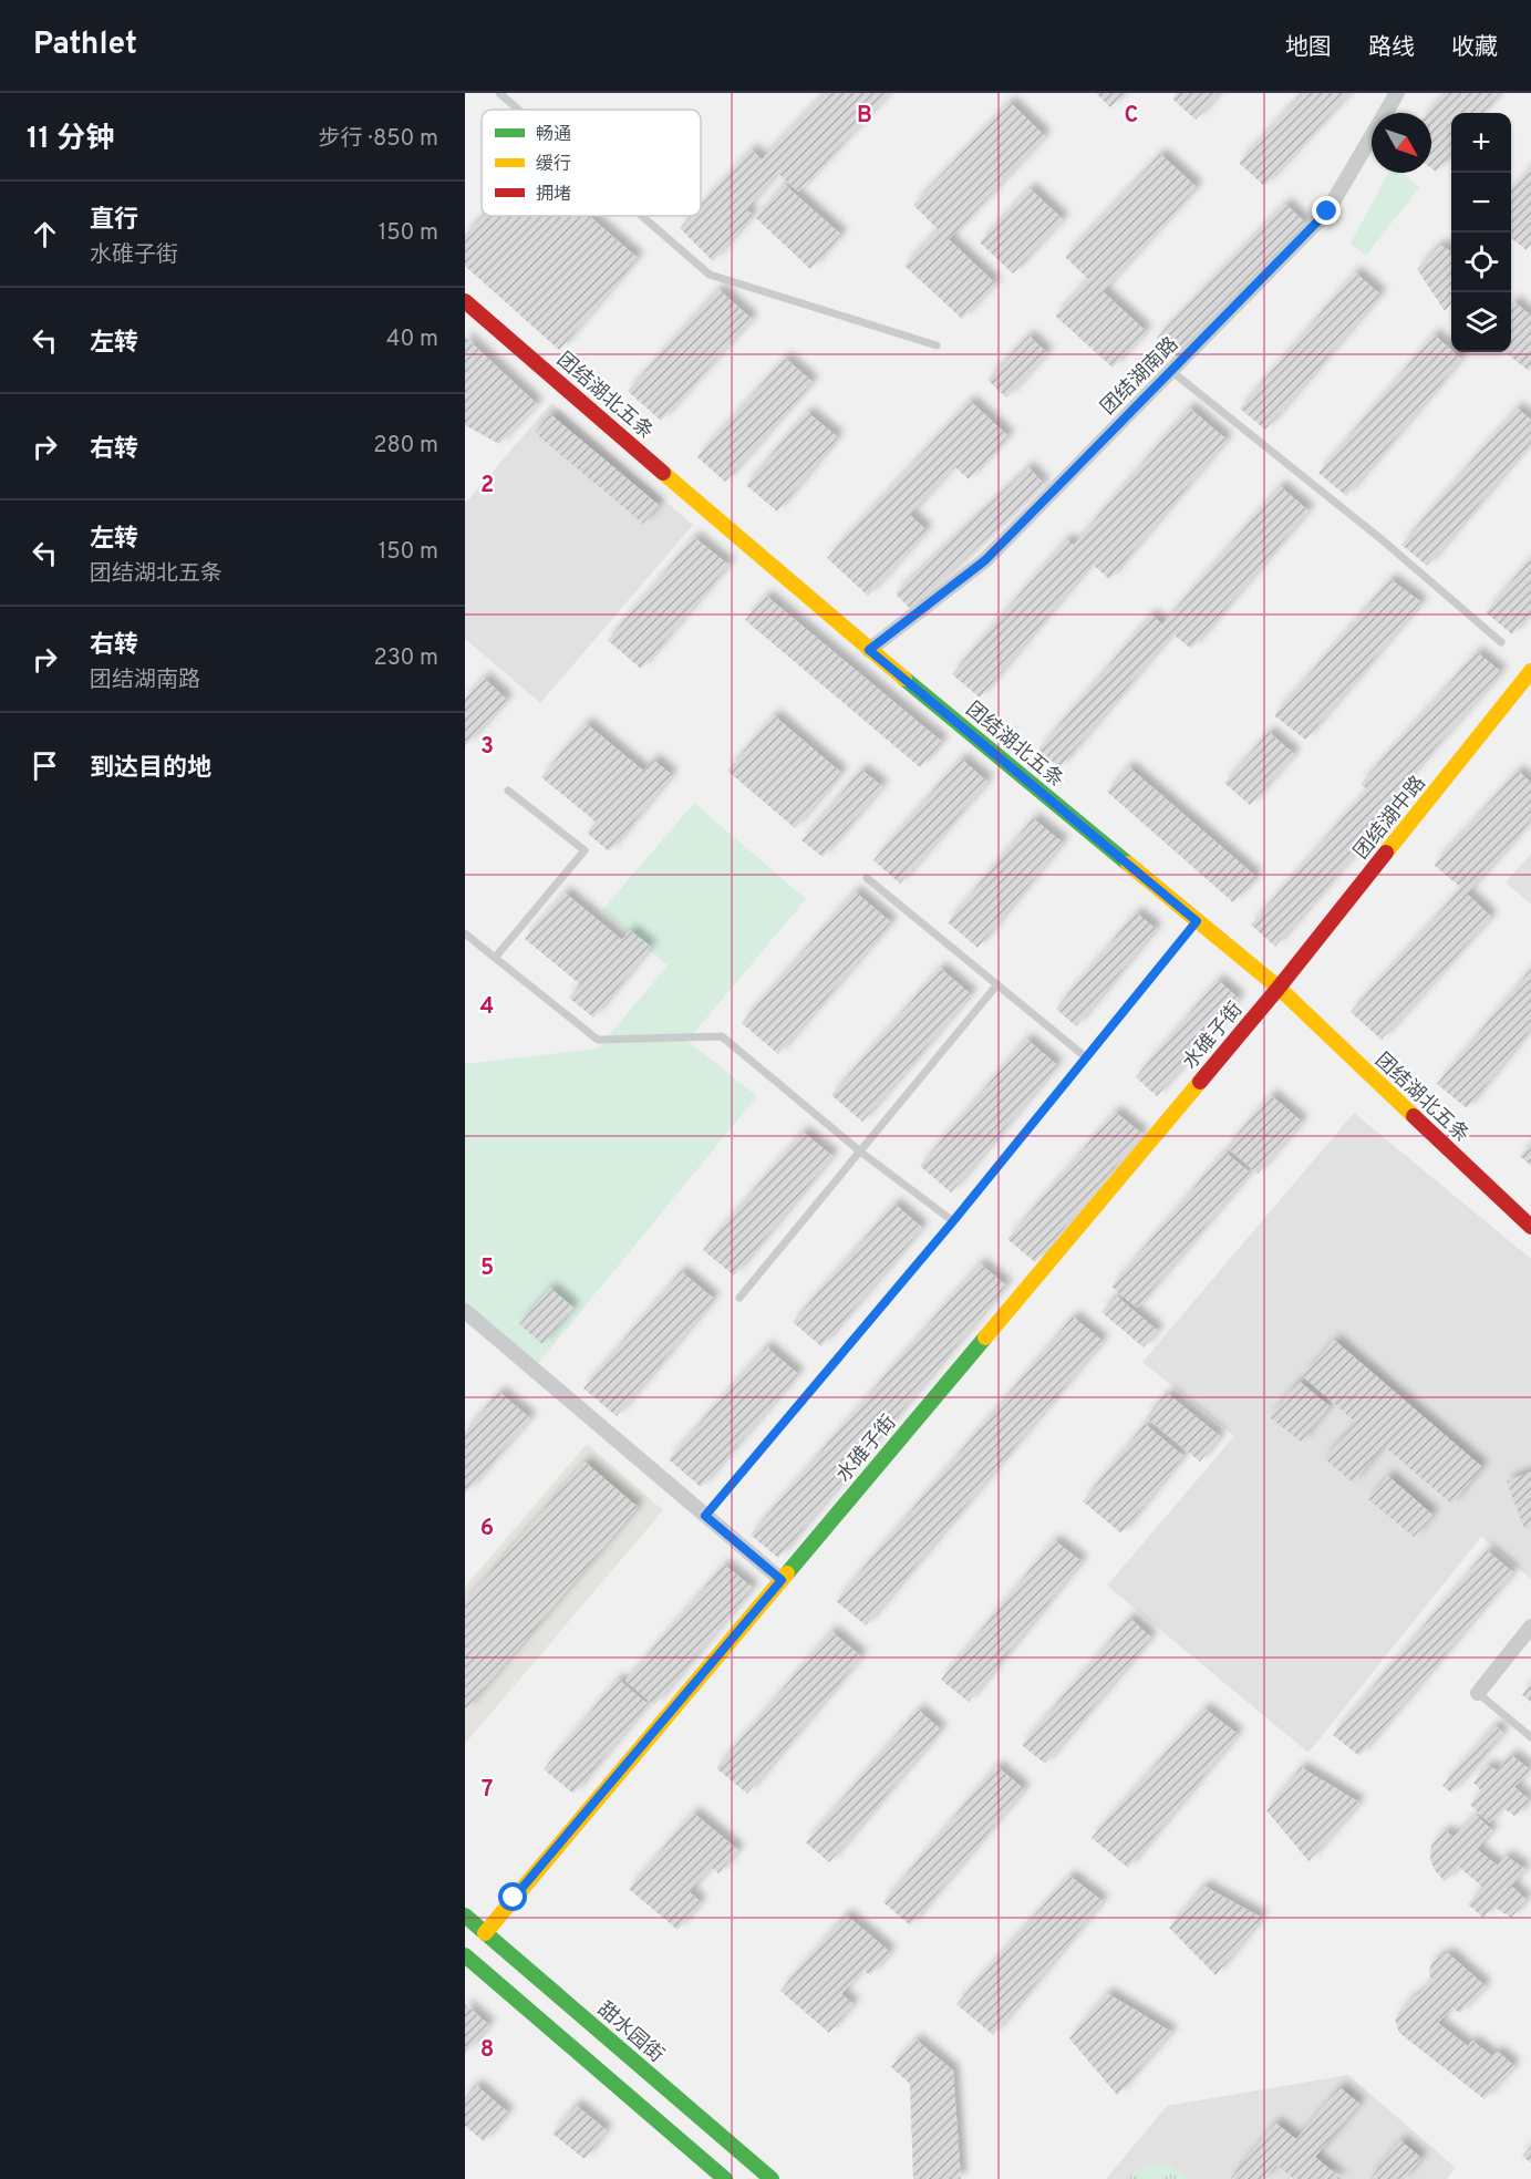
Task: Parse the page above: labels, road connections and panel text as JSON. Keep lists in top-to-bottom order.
{
  "streets": {
    "street": [
      "团结湖南路",
      "团结湖北五条",
      "团结湖中路",
      "水碓子街",
      "甜水园街"
    ]
  },
  "crossings": [
    ["团结湖南路", "团结湖北五条"],
    ["团结湖北五条", "团结湖中路"],
    ["团结湖北五条", "水碓子街"],
    ["团结湖中路", "水碓子街"],
    ["水碓子街", "甜水园街"]
  ],
  "legend": ["畅通", "缓行", "拥堵"],
  "north": "bottom right",
  "page": {
    "header": "Pathlet",
    "nav": ["地图", "路线", "收藏"],
    "heading": ["11 分钟", "步行 · 850 m"],
    "map_buttons": ["+", "−"],
    "list": [
      ["直行", "水碓子街", "150 m"],
      ["左转", "40 m"],
      ["右转", "280 m"],
      ["左转", "团结湖北五条", "150 m"],
      ["右转", "团结湖南路", "230 m"],
      "到达目的地"
    ]
  },
  "grid": {
    "columns": ["B", "C"],
    "rows": [
      "2",
      "3",
      "4",
      "5",
      "6",
      "7",
      "8"
    ]
  }
}
